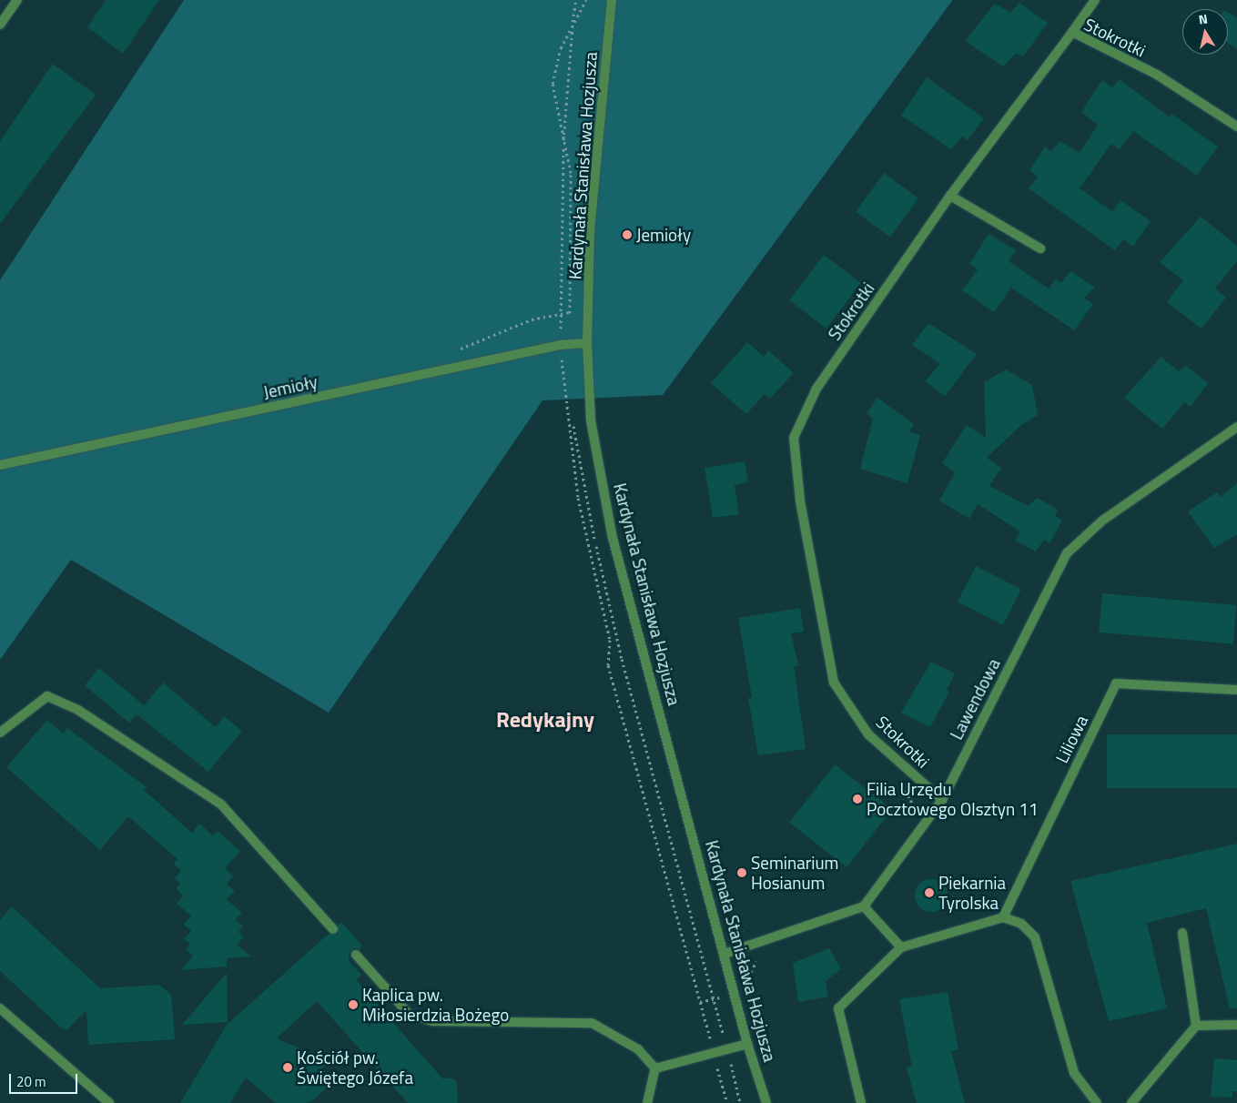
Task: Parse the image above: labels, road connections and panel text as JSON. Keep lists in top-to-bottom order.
{
  "streets": {
    "street": [
      "Stokrotki",
      "Kardynała Stanisława Hozjusza",
      "Jemioły",
      "Lawendowa",
      "Liliowa"
    ]
  },
  "crossings": [
    ["Stokrotki", "Lawendowa"],
    ["Kardynała Stanisława Hozjusza", "Jemioły"]
  ],
  "districts": ["Redykajny"],
  "places": [
    "Jemioły",
    "Filia Urzędu Pocztowego Olsztyn 11",
    "Seminarium Hosianum",
    "Piekarnia Tyrolska",
    "Kaplica pw. Miłosierdzia Bożego",
    "Kościół pw. Świętego Józefa"
  ],
  "scale_bar": "20 m",
  "north": "top"
}
